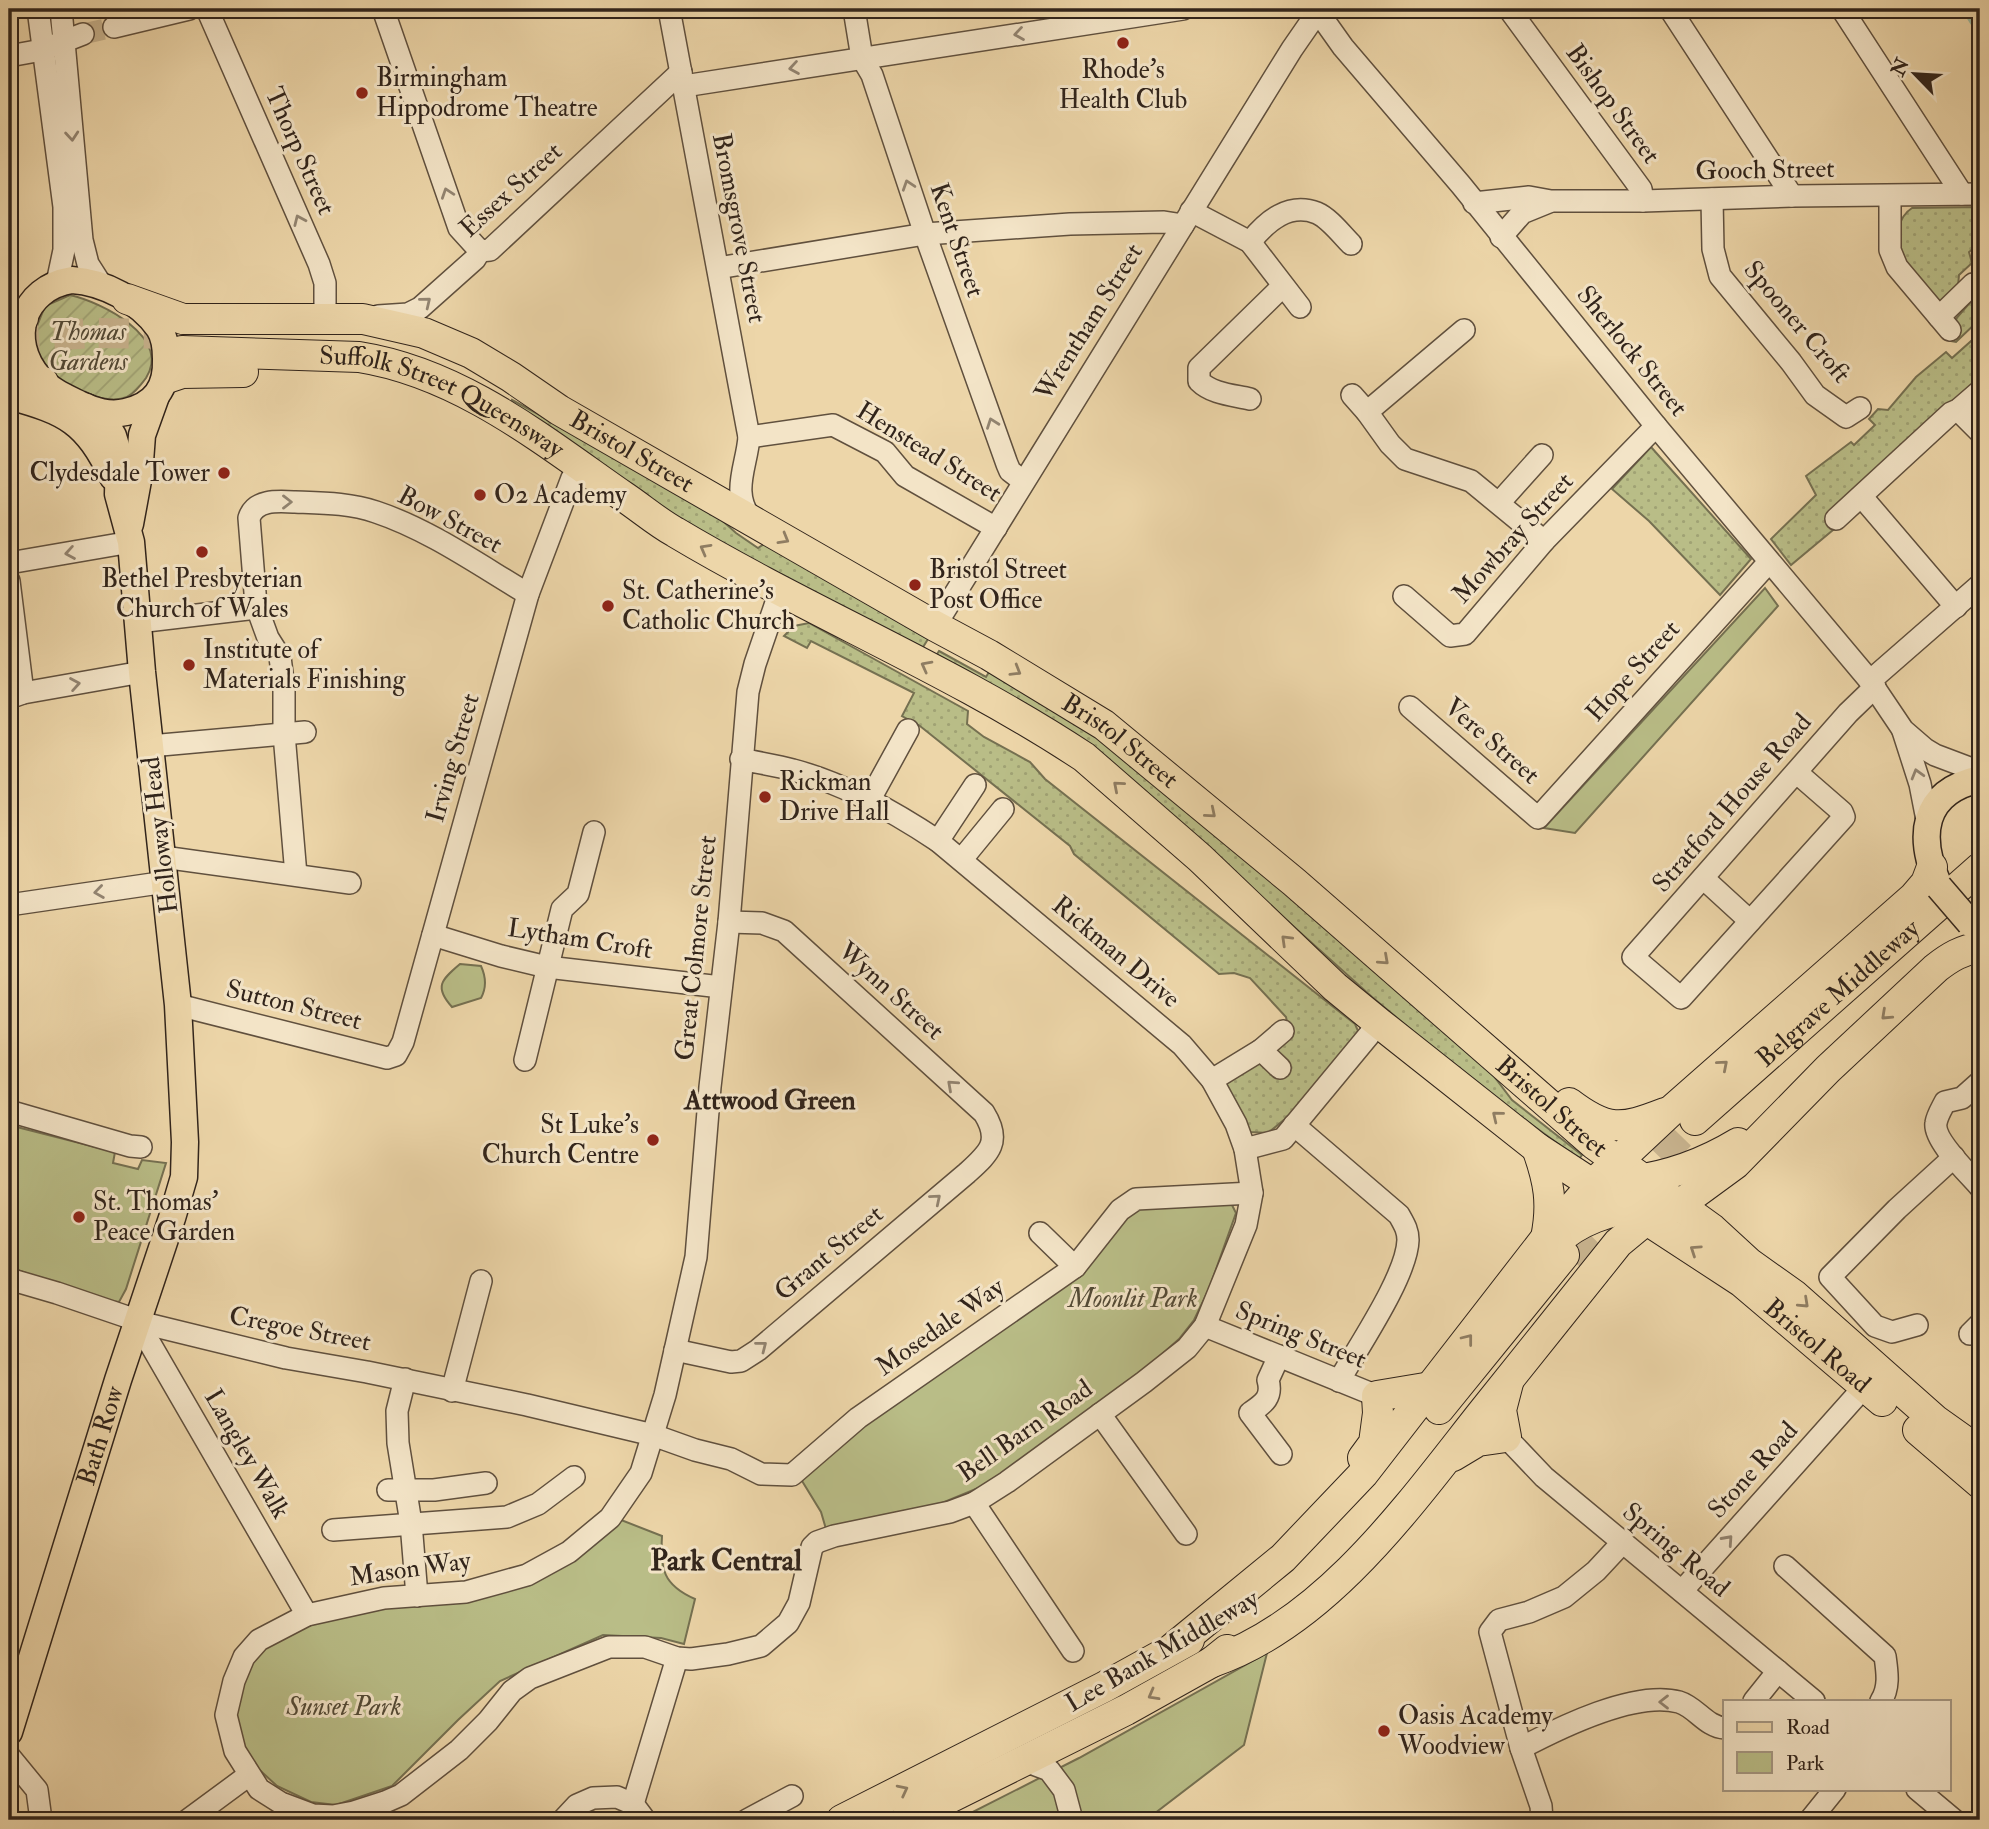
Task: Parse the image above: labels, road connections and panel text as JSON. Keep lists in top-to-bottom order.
{
  "streets": {
    "highway": [
      "Suffolk Street Queensway",
      "Bristol Street",
      "Belgrave Middleway",
      "Bristol Road",
      "Lee Bank Middleway"
    ],
    "main road": ["Holloway Head", "Bath Row"],
    "street": [
      "Bishop Street",
      "Thorp Street",
      "Gooch Street",
      "Essex Street",
      "Bromsgrove Street",
      "Kent Street",
      "Wrentham Street",
      "Spooner Croft",
      "Sherlock Street",
      "Henstead Street",
      "Bow Street",
      "Mowbray Street",
      "Hope Street",
      "Vere Street",
      "Irving Street",
      "Stratford House Road",
      "Lytham Croft",
      "Great Colmore Street",
      "Rickman Drive",
      "Wynn Street",
      "Sutton Street",
      "Grant Street",
      "Mosedale Way",
      "Cregoe Street",
      "Spring Street",
      "Bell Barn Road",
      "Langley Walk",
      "Stone Road",
      "Spring Road",
      "Mason Way"
    ]
  },
  "crossings": [
    ["Bishop Street", "Gooch Street"],
    ["Gooch Street", "Spooner Croft"],
    ["Gooch Street", "Sherlock Street"],
    ["Essex Street", "Bromsgrove Street"],
    ["Bromsgrove Street", "Bristol Street"],
    ["Bromsgrove Street", "Henstead Street"],
    ["Kent Street", "Wrentham Street"],
    ["Wrentham Street", "Sherlock Street"],
    ["Wrentham Street", "Bristol Street"],
    ["Wrentham Street", "Henstead Street"],
    ["Sherlock Street", "Mowbray Street"],
    ["Sherlock Street", "Hope Street"],
    ["Sherlock Street", "Stratford House Road"],
    ["Suffolk Street Queensway", "Bristol Street"],
    ["Bristol Street", "Great Colmore Street"],
    ["Bristol Street", "Bristol Road"],
    ["Bow Street", "Irving Street"],
    ["Hope Street", "Vere Street"],
    ["Irving Street", "Lytham Croft"],
    ["Irving Street", "Sutton Street"],
    ["Holloway Head", "Sutton Street"],
    ["Holloway Head", "Bath Row"],
    ["Lytham Croft", "Great Colmore Street"],
    ["Great Colmore Street", "Rickman Drive"],
    ["Great Colmore Street", "Wynn Street"],
    ["Great Colmore Street", "Grant Street"],
    ["Great Colmore Street", "Mosedale Way"],
    ["Great Colmore Street", "Cregoe Street"],
    ["Great Colmore Street", "Mason Way"],
    ["Rickman Drive", "Bell Barn Road"],
    ["Wynn Street", "Grant Street"],
    ["Mosedale Way", "Cregoe Street"],
    ["Mosedale Way", "Bell Barn Road"],
    ["Mosedale Way", "Mason Way"],
    ["Cregoe Street", "Bath Row"],
    ["Cregoe Street", "Langley Walk"],
    ["Cregoe Street", "Mason Way"],
    ["Spring Street", "Bell Barn Road"],
    ["Bristol Road", "Stone Road"],
    ["Bell Barn Road", "Mason Way"],
    ["Bath Row", "Langley Walk"],
    ["Langley Walk", "Mason Way"],
    ["Stone Road", "Spring Road"]
  ],
  "one_way": [
    "Kent Street",
    "Wynn Street",
    "Grant Street",
    "Stone Road"
  ],
  "districts": ["Attwood Green", "Park Central"],
  "parks": ["Thomas Gardens", "Moonlit Park", "Sunset Park"],
  "places": [
    "Rhode's Health Club",
    "Birmingham Hippodrome Theatre",
    "Clydesdale Tower",
    "O2 Academy",
    "Bethel Presbyterian Church of Wales",
    "Bristol Street Post Office",
    "St. Catherine's Catholic Church",
    "Institute of Materials Finishing",
    "Rickman Drive Hall",
    "St Luke's Church Centre",
    "St. Thomas' Peace Garden",
    "Oasis Academy Woodview"
  ],
  "legend": ["Road", "Park"],
  "north": "top left"
}
